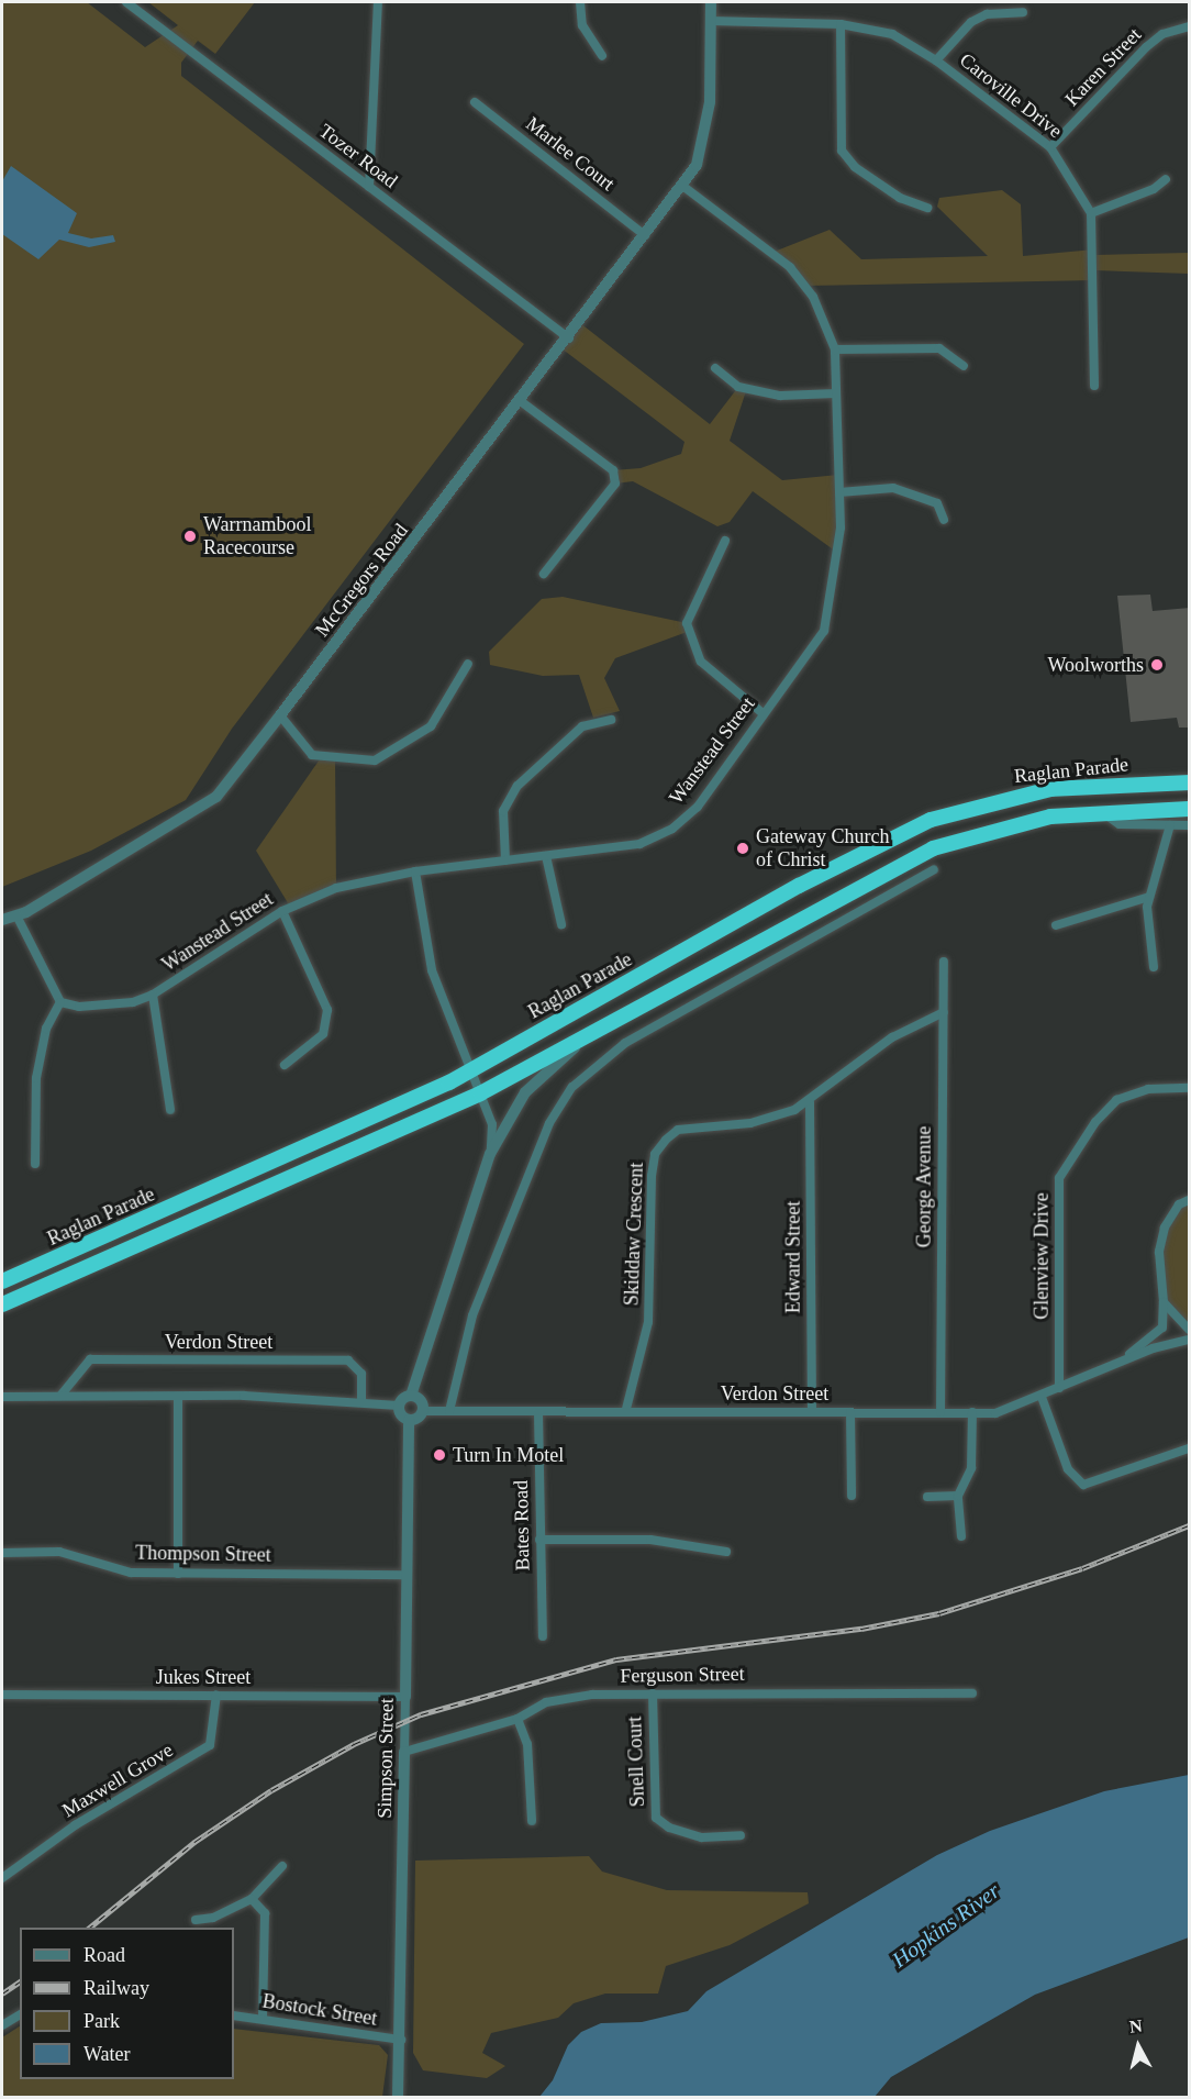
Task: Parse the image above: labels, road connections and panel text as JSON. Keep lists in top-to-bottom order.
{
  "streets": {
    "highway": ["Raglan Parade"],
    "street": [
      "Karen Street",
      "Caroville Drive",
      "Marlee Court",
      "Tozer Road",
      "McGregors Road",
      "Wanstead Street",
      "George Avenue",
      "Skiddaw Crescent",
      "Glenview Drive",
      "Edward Street",
      "Verdon Street",
      "Bates Road",
      "Thompson Street",
      "Ferguson Street",
      "Jukes Street",
      "Simpson Street",
      "Snell Court",
      "Maxwell Grove",
      "Bostock Street"
    ]
  },
  "crossings": [
    ["Karen Street", "Caroville Drive"],
    ["Caroville Drive", "McGregors Road"],
    ["Marlee Court", "McGregors Road"],
    ["Tozer Road", "McGregors Road"],
    ["McGregors Road", "Wanstead Street"],
    ["George Avenue", "Skiddaw Crescent"],
    ["George Avenue", "Verdon Street"],
    ["Skiddaw Crescent", "Edward Street"],
    ["Skiddaw Crescent", "Verdon Street"],
    ["Glenview Drive", "Verdon Street"],
    ["Edward Street", "Verdon Street"],
    ["Verdon Street", "Bates Road"],
    ["Thompson Street", "Simpson Street"],
    ["Ferguson Street", "Simpson Street"],
    ["Ferguson Street", "Snell Court"],
    ["Jukes Street", "Simpson Street"],
    ["Jukes Street", "Maxwell Grove"],
    ["Simpson Street", "Bostock Street"]
  ],
  "water": ["Hopkins River"],
  "places": [
    "Warrnambool Racecourse",
    "Woolworths",
    "Gateway Church of Christ",
    "Turn In Motel"
  ],
  "legend": [
    "Road",
    "Railway",
    "Park",
    "Water"
  ],
  "north": "top"
}
